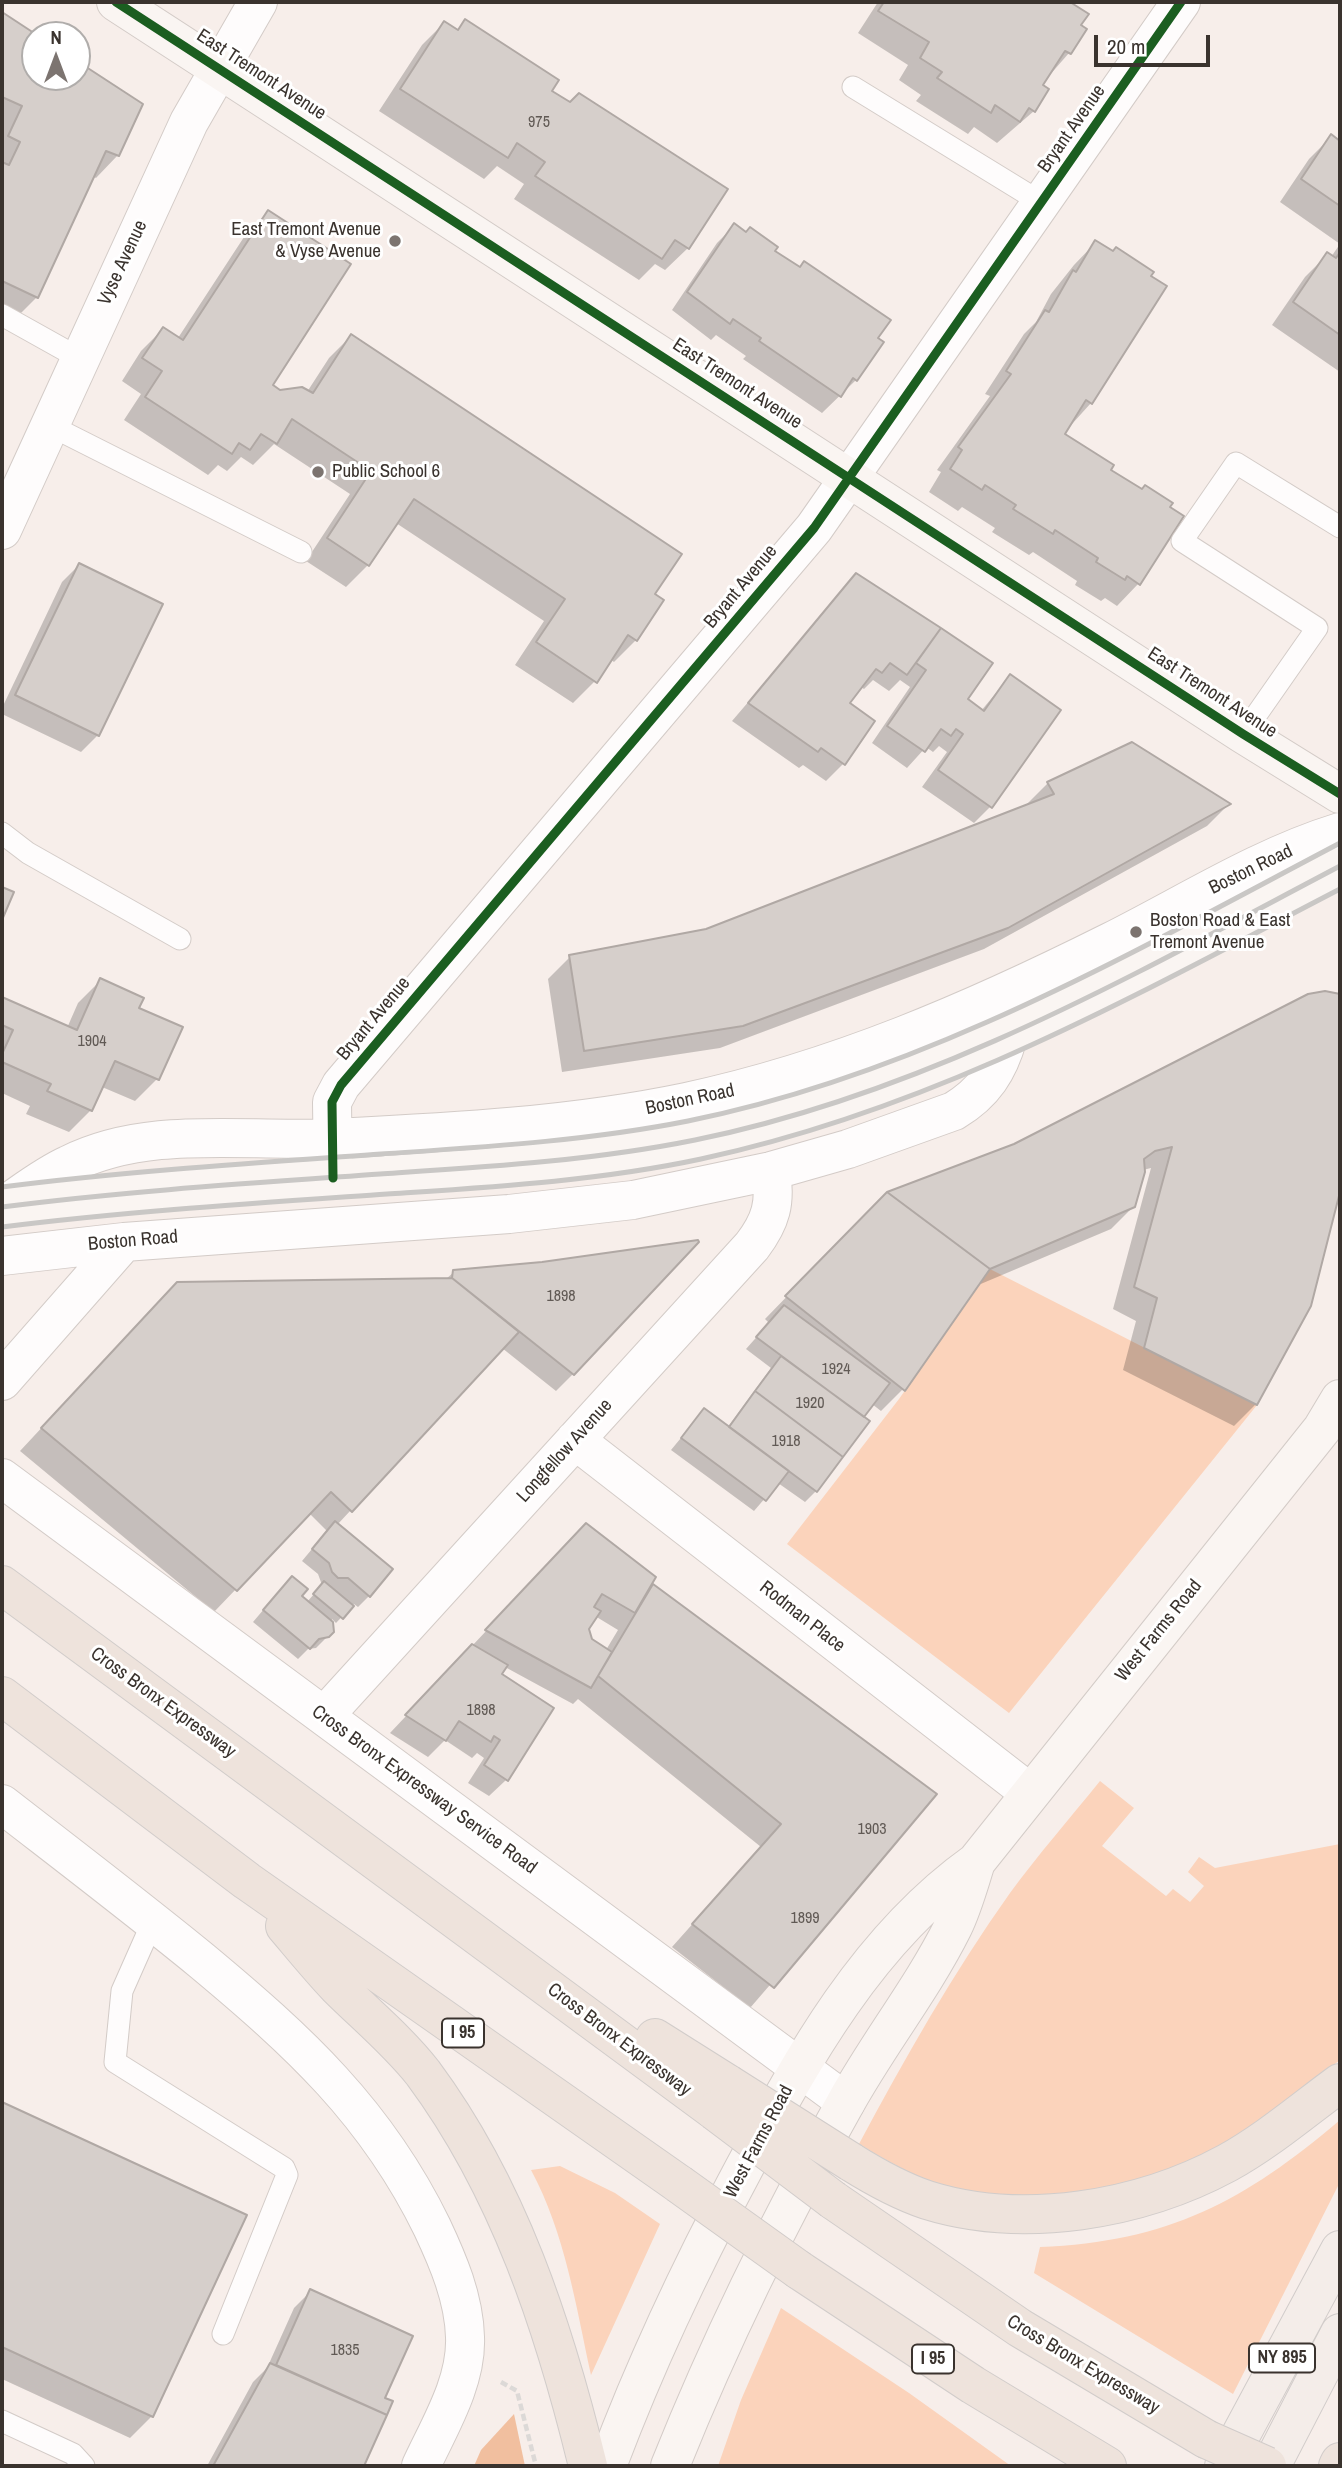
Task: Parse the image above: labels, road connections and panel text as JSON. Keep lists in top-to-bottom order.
{
  "streets": {
    "highway": ["Cross Bronx Expressway", "I 95"],
    "main road": [
      "East Tremont Avenue",
      "Boston Road",
      "West Farms Road",
      "NY 895"
    ],
    "street": [
      "Bryant Avenue",
      "Vyse Avenue",
      "Longfellow Avenue",
      "Rodman Place",
      "Cross Bronx Expressway Service Road"
    ]
  },
  "crossings": [
    ["East Tremont Avenue", "Bryant Avenue"],
    ["East Tremont Avenue", "Vyse Avenue"],
    ["Bryant Avenue", "Boston Road"],
    ["Boston Road", "Longfellow Avenue"],
    ["Longfellow Avenue", "Rodman Place"],
    ["Longfellow Avenue", "Cross Bronx Expressway Service Road"],
    ["Rodman Place", "West Farms Road"],
    ["West Farms Road", "Cross Bronx Expressway Service Road"],
    ["Cross Bronx Expressway", "NY 895"]
  ],
  "places": ["East Tremont Avenue & Vyse Avenue", "Public School 6", "Boston Road & East Tremont Avenue"],
  "house_numbers": [
    "975",
    "1904",
    "1898",
    "1924",
    "1920",
    "1918",
    "1898",
    "1903",
    "1899",
    "1835"
  ],
  "scale_bar": "20 m",
  "north": "top"
}
